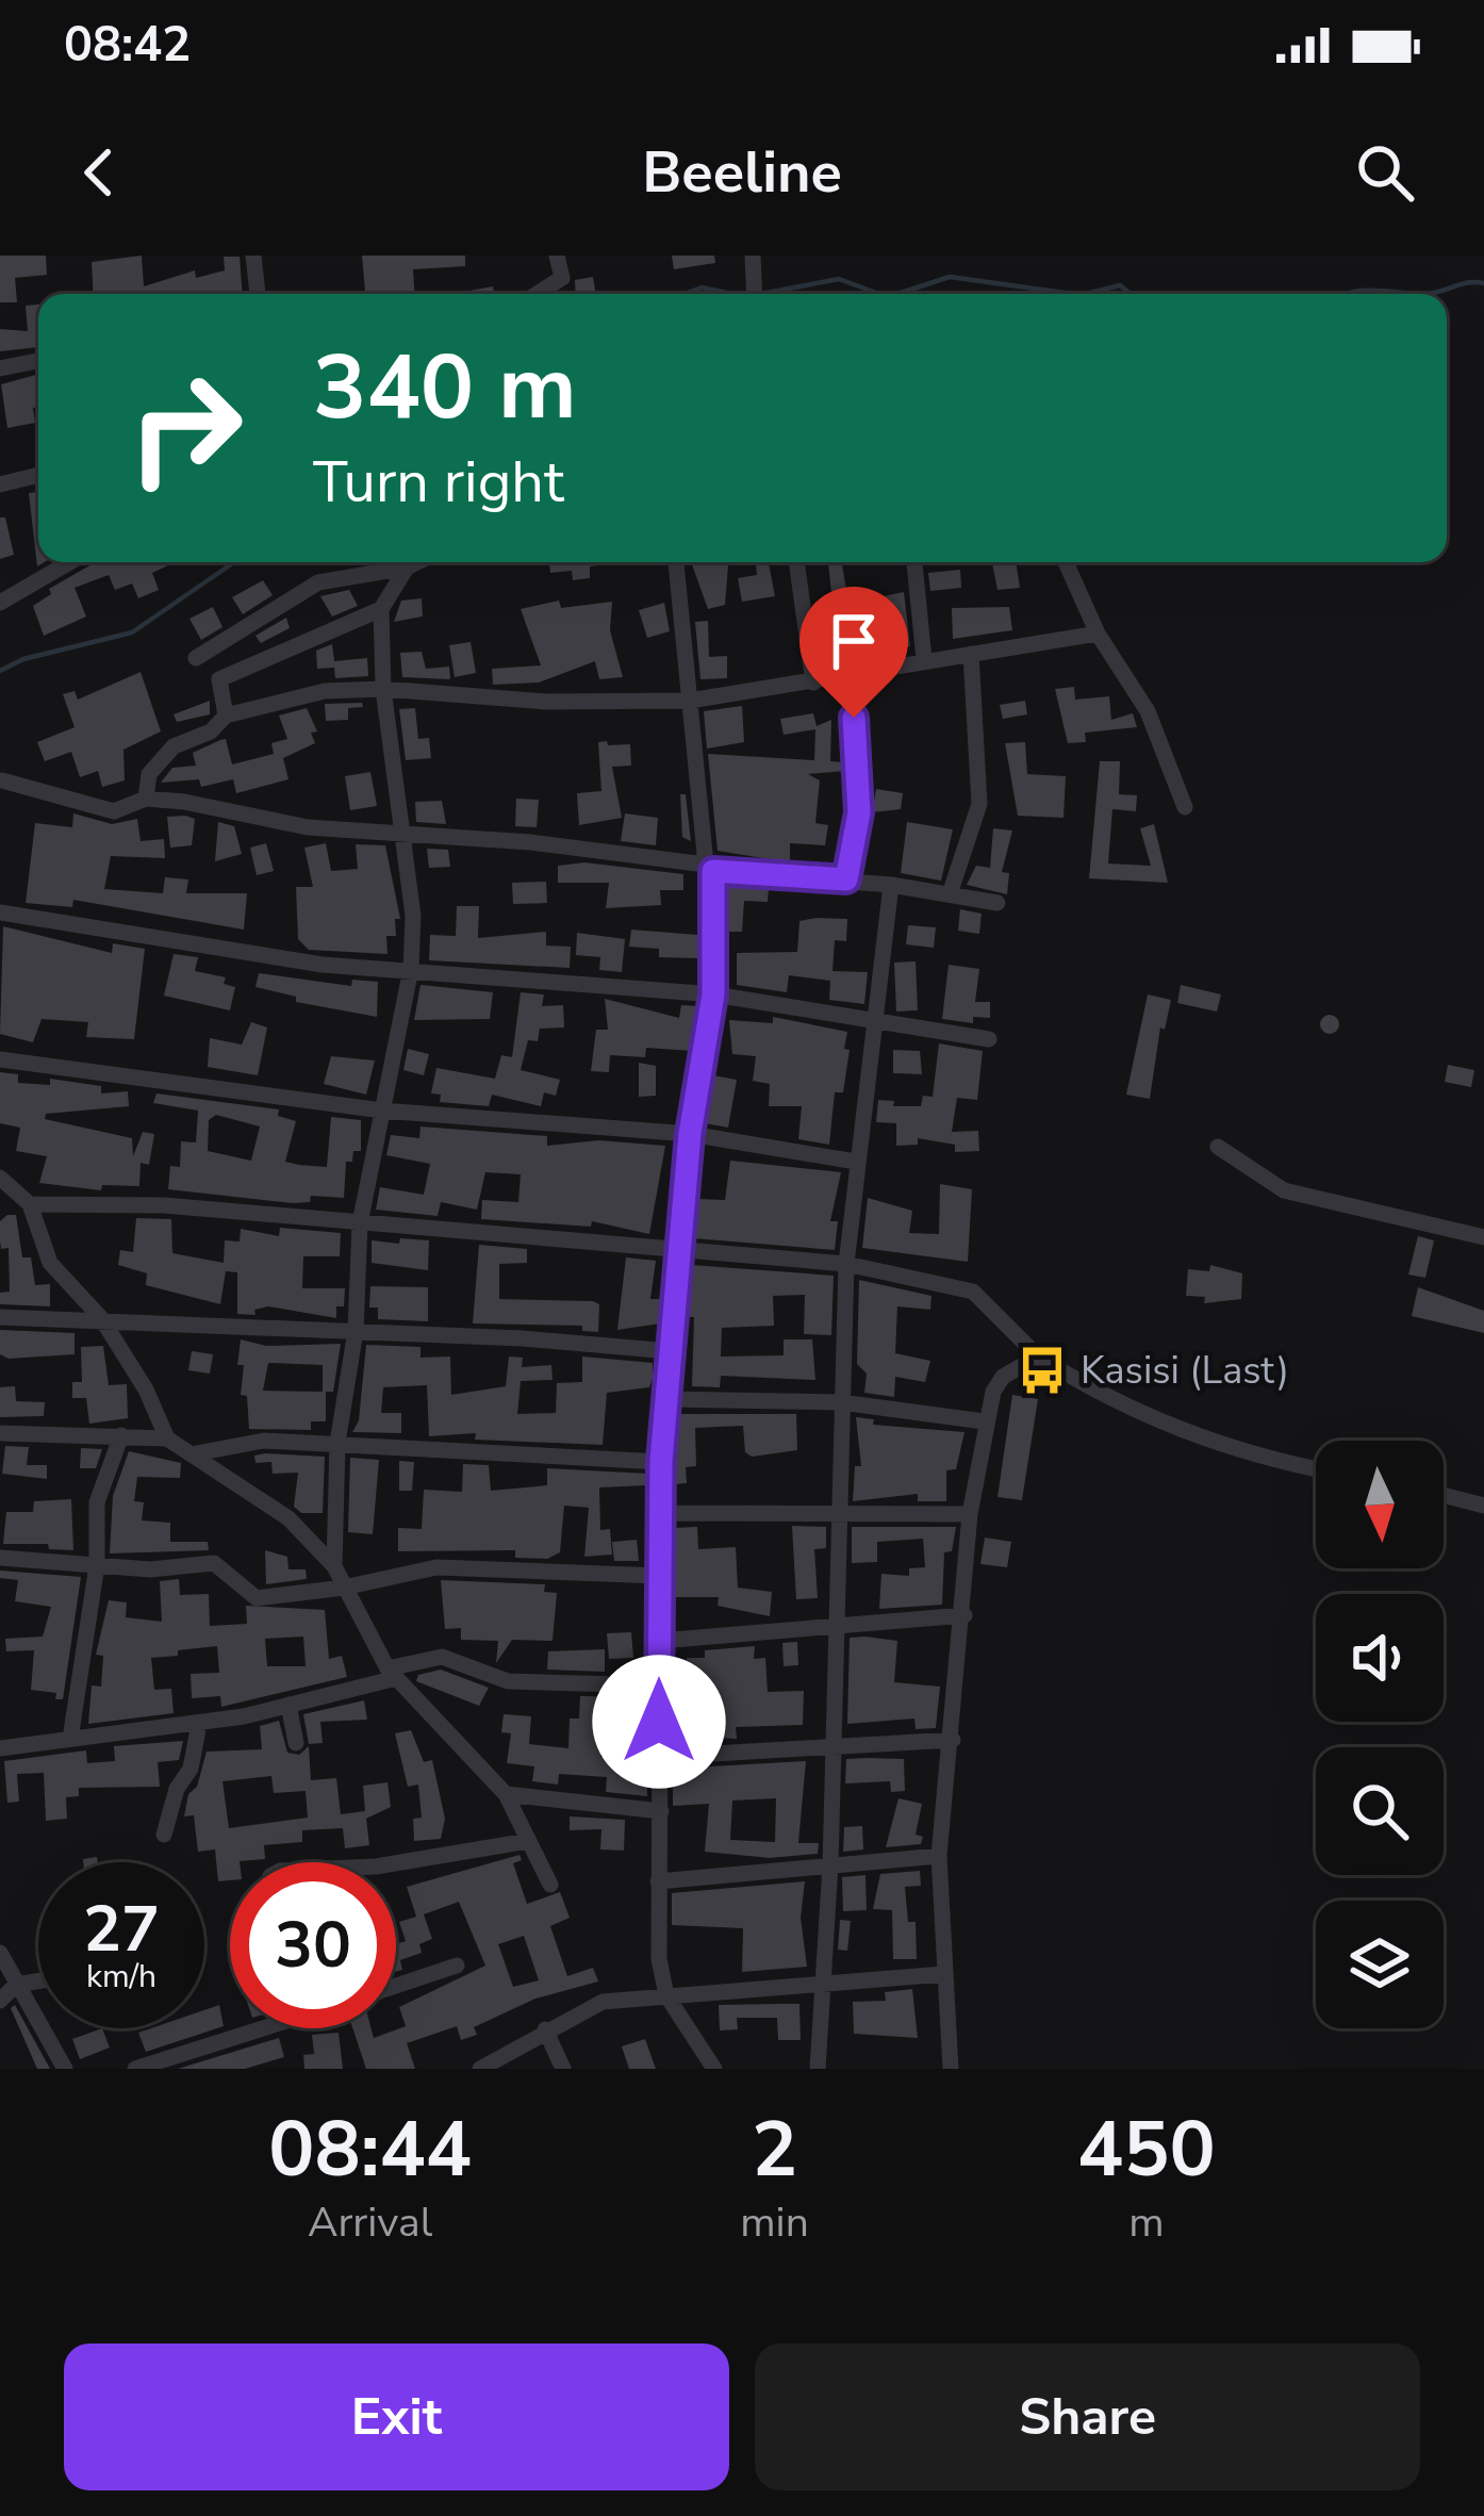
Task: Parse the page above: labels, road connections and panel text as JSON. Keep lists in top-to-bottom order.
{
  "places": {
    "bus stop": ["Kasisi (Last)"]
  },
  "north": "bottom",
  "page": {
    "status": "08:42",
    "header": "Beeline",
    "turn": ["340 m", "Turn right"],
    "speed": "27 km/h",
    "limit": "30",
    "eta": [
      "08:44",
      "Arrival",
      "2",
      "min",
      "450",
      "m"
    ],
    "buttons": ["Exit", "Share"]
  }
}
